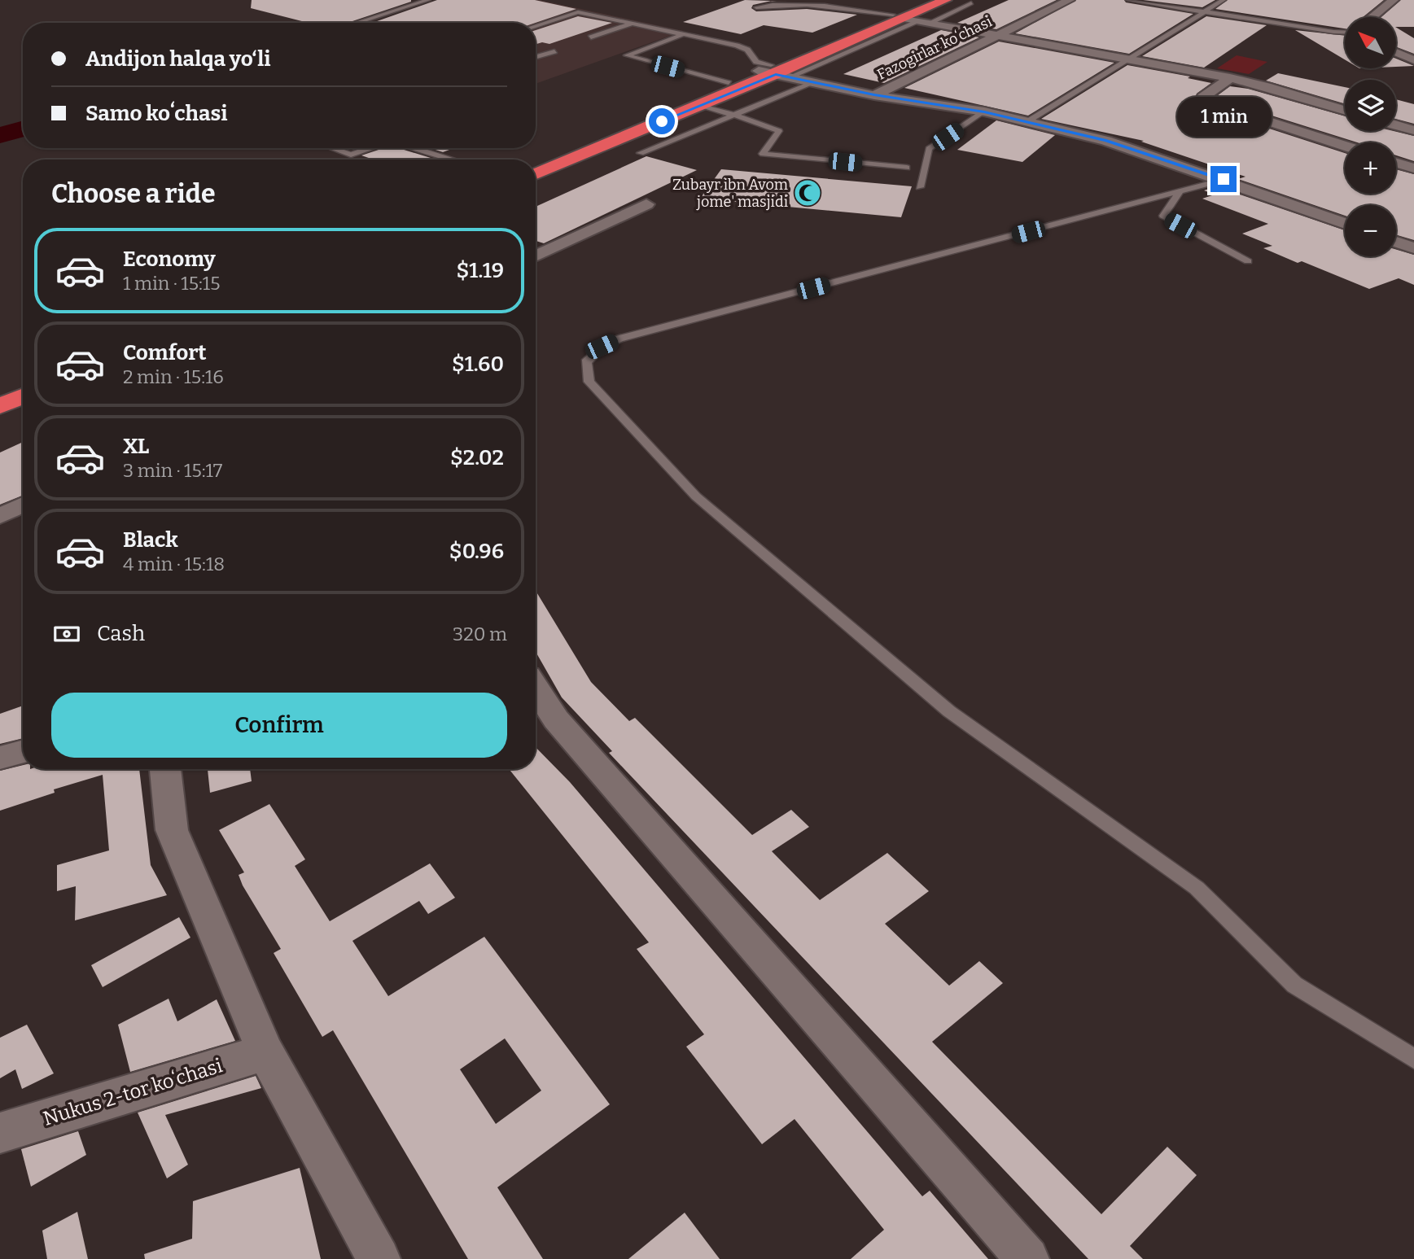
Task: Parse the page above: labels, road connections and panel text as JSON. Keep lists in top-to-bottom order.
{
  "streets": {
    "street": ["Fazogirlar koʻchasi", "Nukus 2-tor koʻchasi"]
  },
  "places": {
    "mosque": ["Zubayr ibn Avom jome' masjidi"]
  },
  "north": "top left",
  "page": {
    "map_buttons": ["+", "−"],
    "banner": ["Andijon halqa yo‘li", "Samo koʻchasi"],
    "bubble": "1 min",
    "heading": "Choose a ride",
    "list": [
      {
        "name": "Economy",
        "note": "1 min · 15:15",
        "value": "$1.19"
      },
      {
        "name": "Comfort",
        "note": "2 min · 15:16",
        "value": "$1.60"
      },
      {
        "name": "XL",
        "note": "3 min · 15:17",
        "value": "$2.02"
      },
      {
        "name": "Black",
        "note": "4 min · 15:18",
        "value": "$0.96"
      }
    ],
    "pay": ["Cash", "320 m"],
    "buttons": "Confirm"
  }
}
